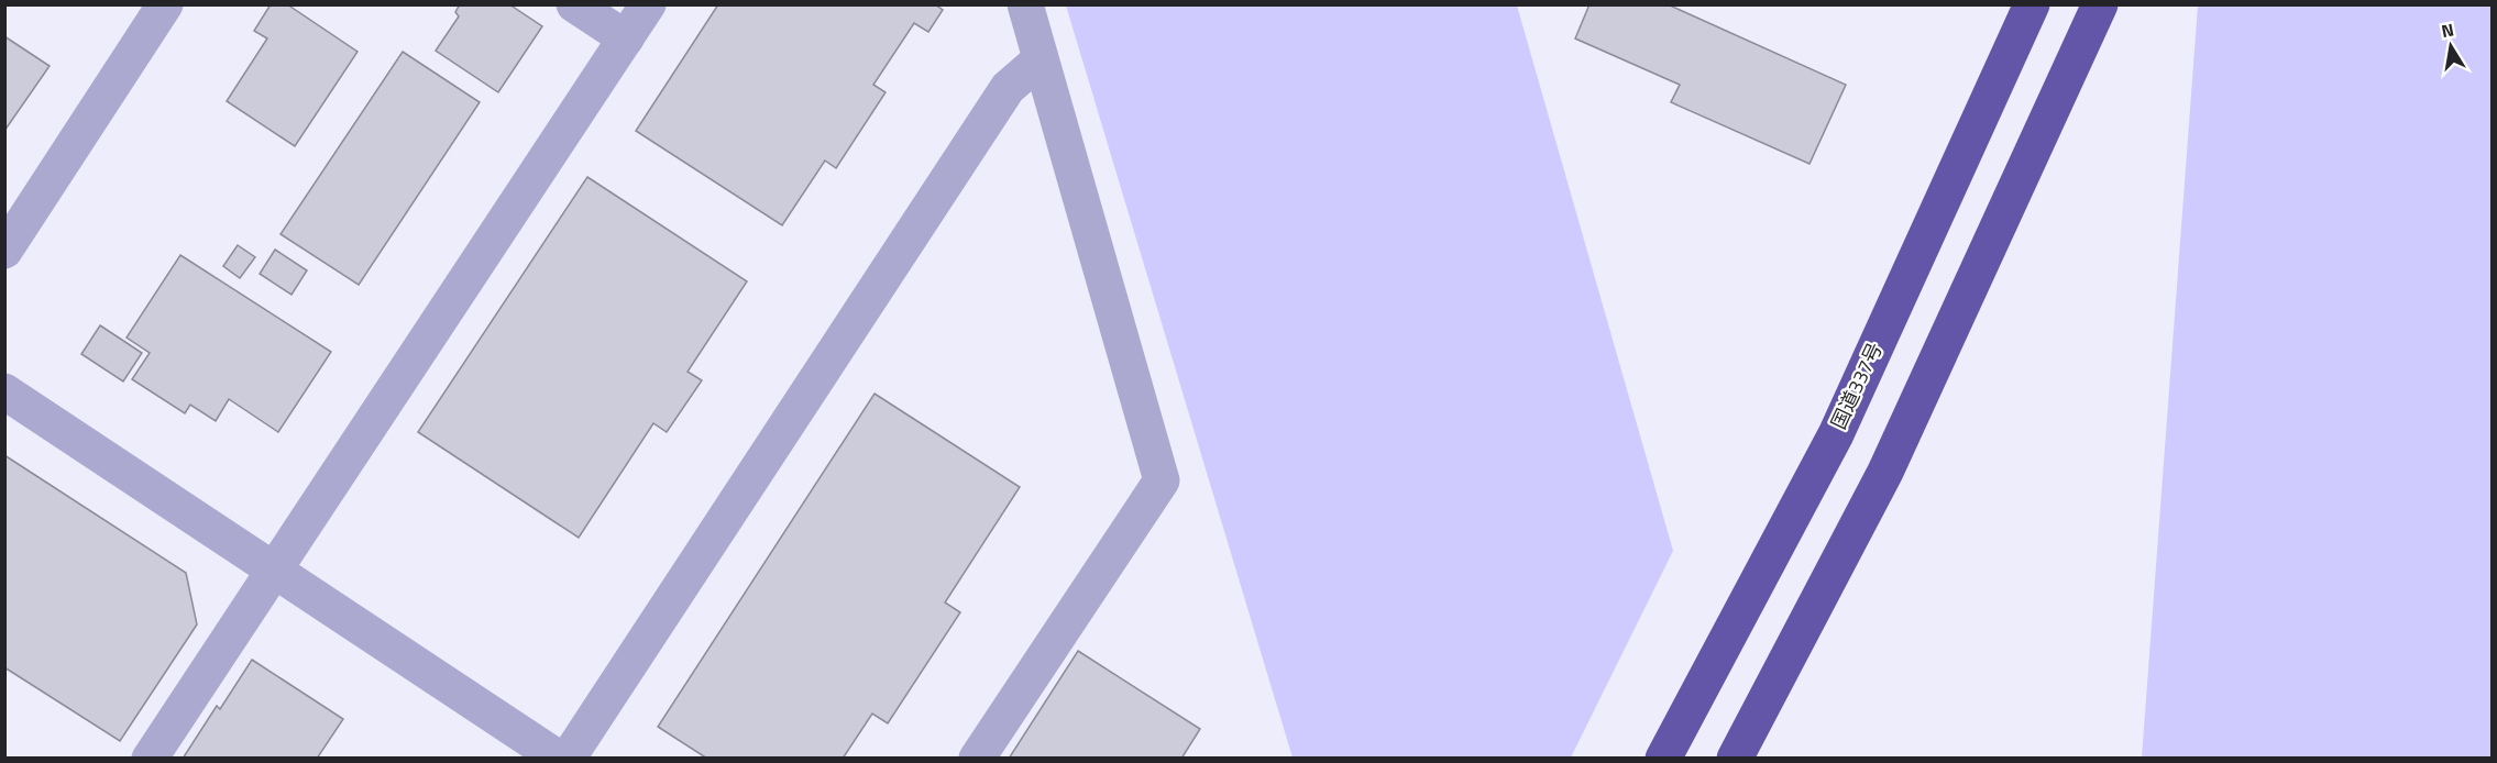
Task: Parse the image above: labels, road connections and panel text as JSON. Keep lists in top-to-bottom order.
{
  "streets": {
    "highway": ["国道337号"]
  },
  "north": "top"
}
